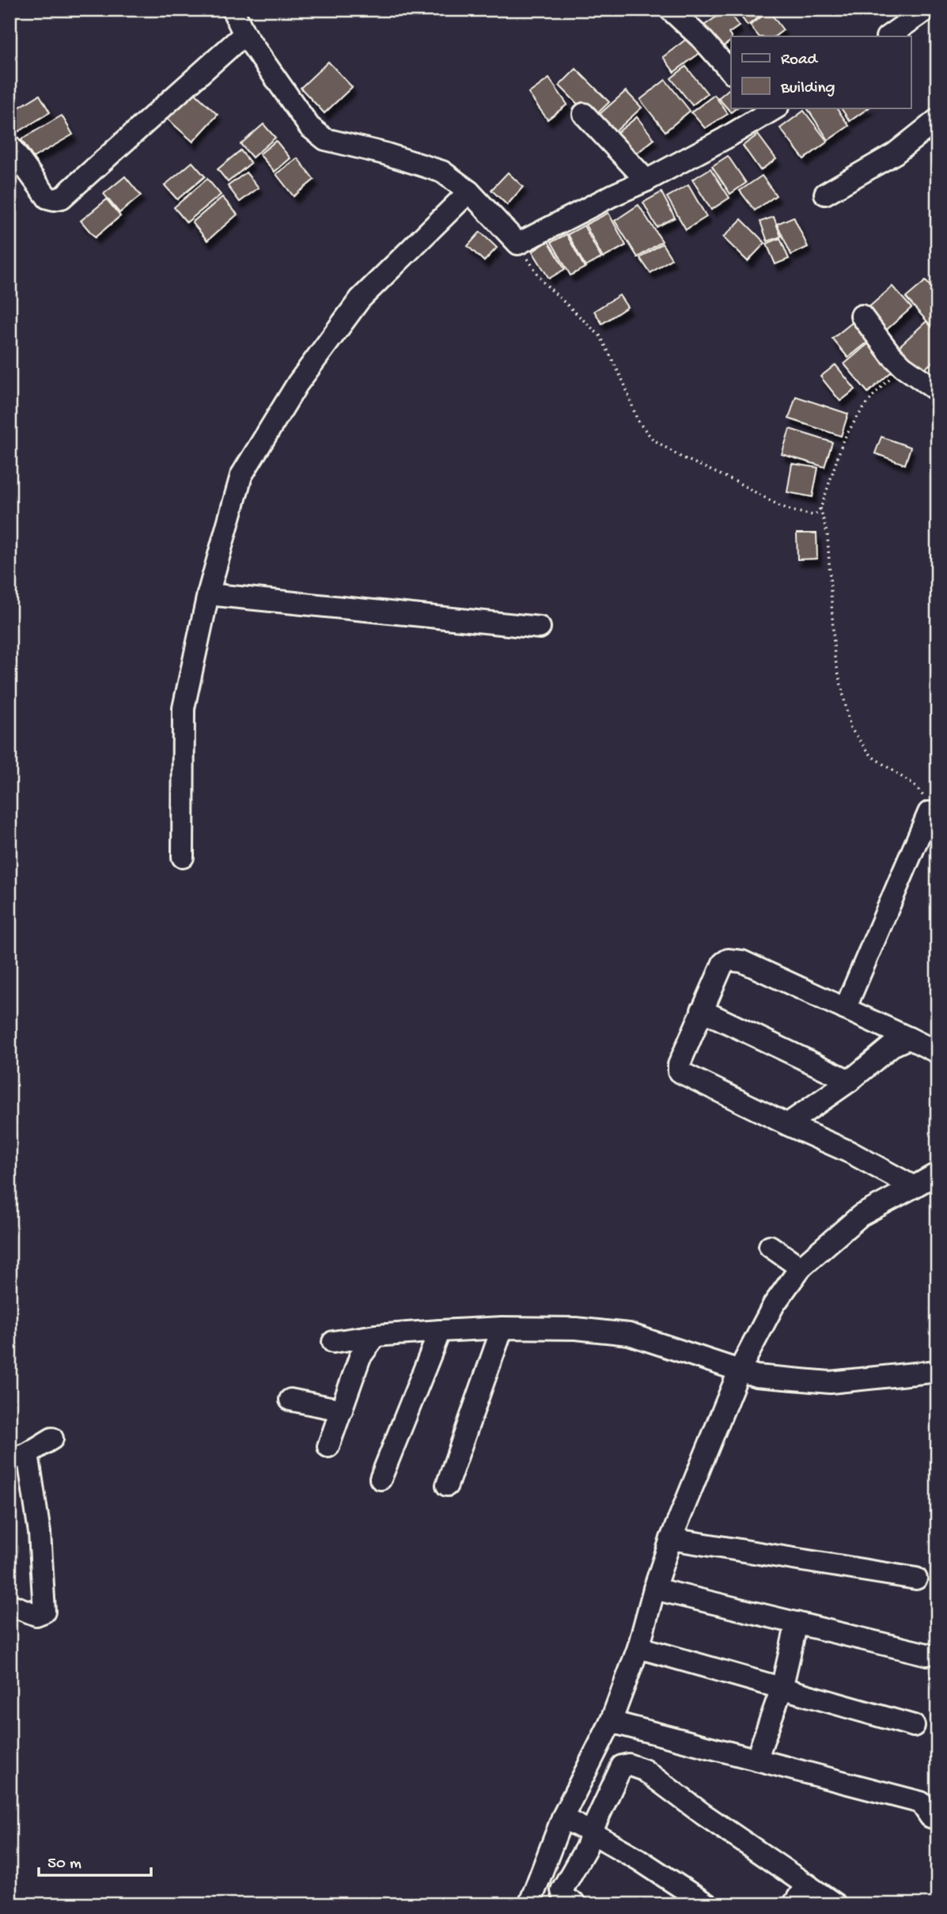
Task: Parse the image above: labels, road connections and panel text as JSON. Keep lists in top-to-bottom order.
{
  "legend": ["Road", "Building"],
  "scale_bar": "50 m"
}
